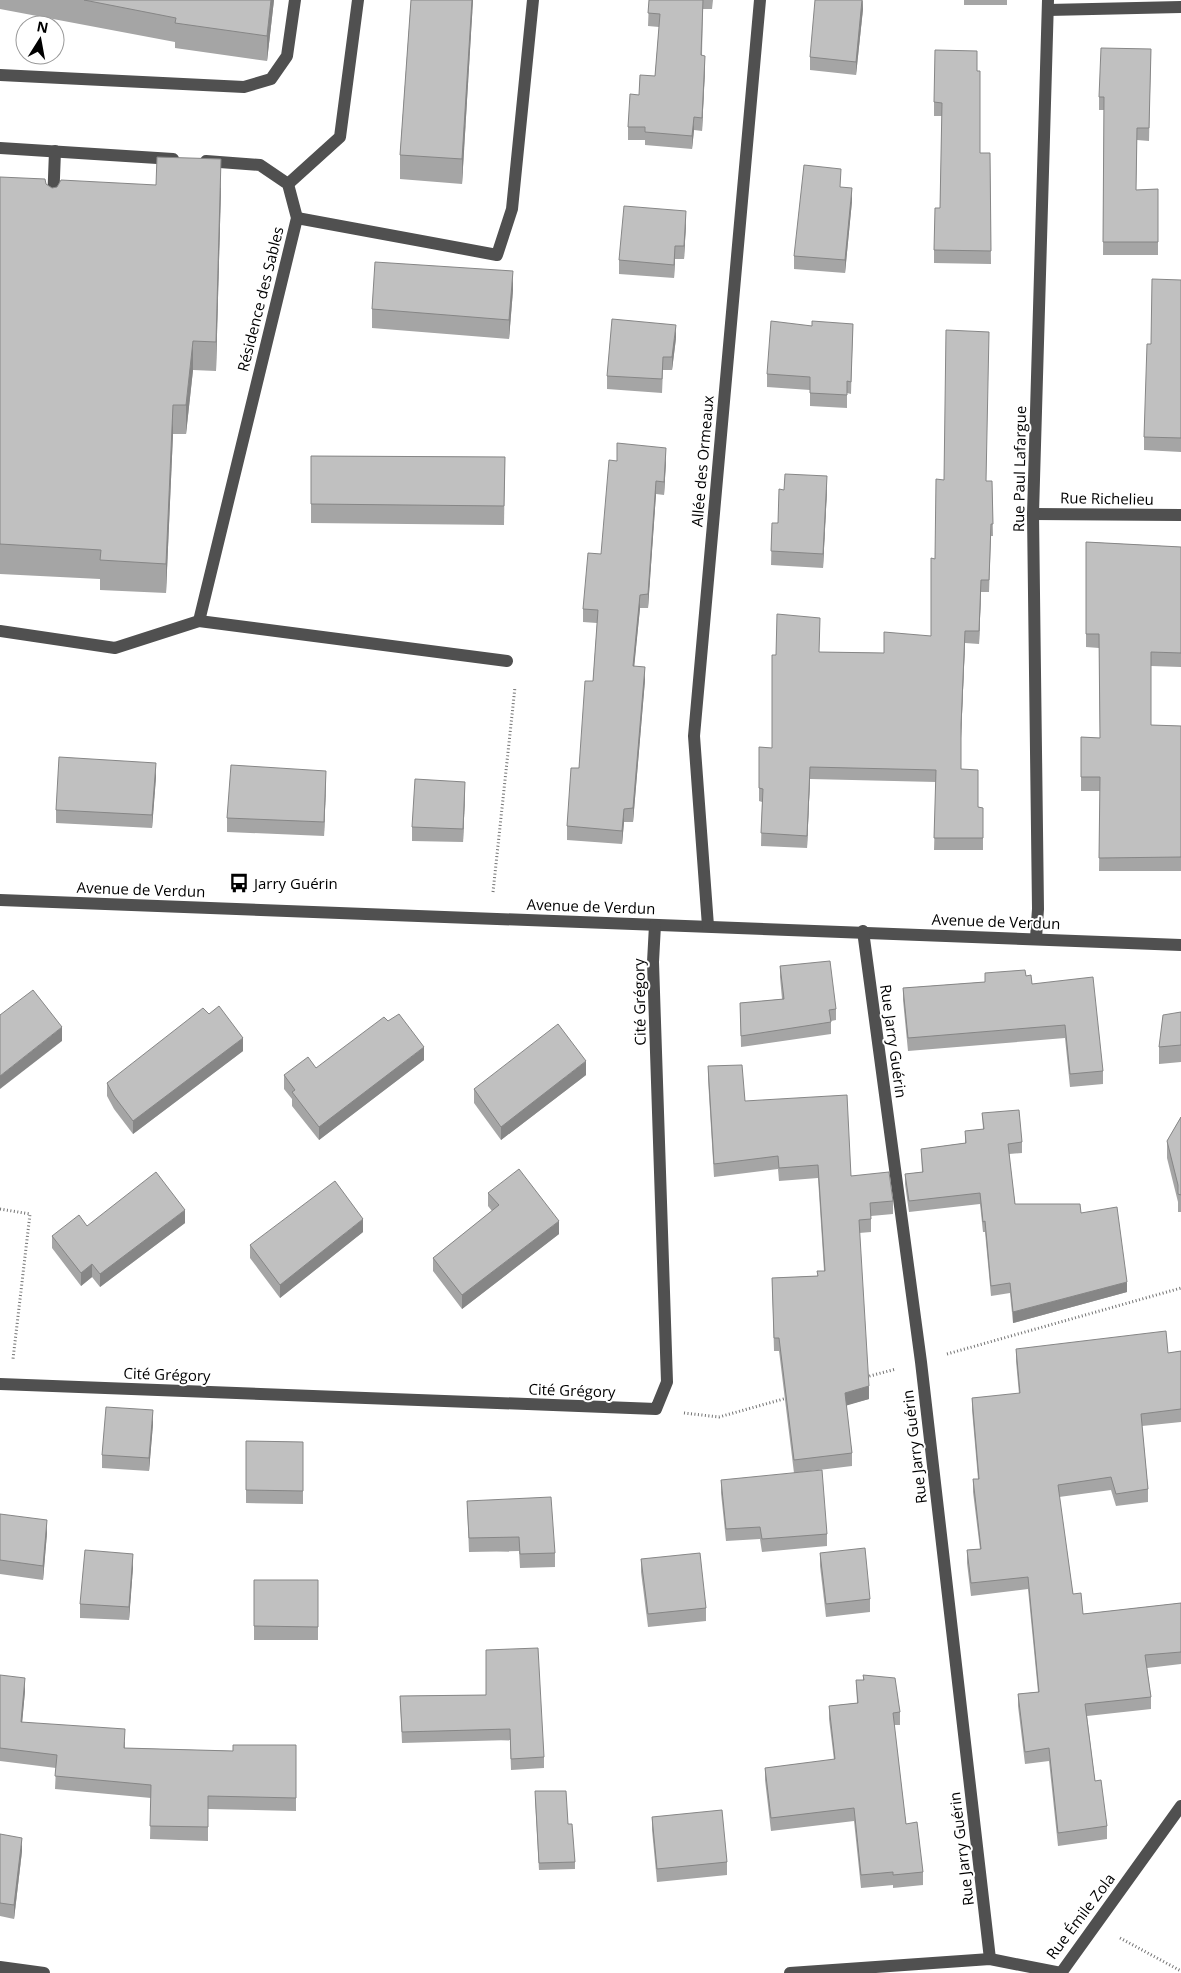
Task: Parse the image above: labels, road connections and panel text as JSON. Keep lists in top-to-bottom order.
{
  "streets": {
    "street": [
      "Résidence des Sables",
      "Allée des Ormeaux",
      "Rue Paul Lafargue",
      "Rue Richelieu",
      "Avenue de Verdun",
      "Cité Grégory",
      "Rue Jarry Guérin",
      "Rue Émile Zola"
    ]
  },
  "crossings": [
    ["Allée des Ormeaux", "Avenue de Verdun"],
    ["Rue Paul Lafargue", "Rue Richelieu"],
    ["Rue Paul Lafargue", "Avenue de Verdun"],
    ["Avenue de Verdun", "Cité Grégory"],
    ["Avenue de Verdun", "Rue Jarry Guérin"],
    ["Rue Jarry Guérin", "Rue Émile Zola"]
  ],
  "places": {
    "bus stop": ["Jarry Guérin"]
  },
  "north": "top"
}
